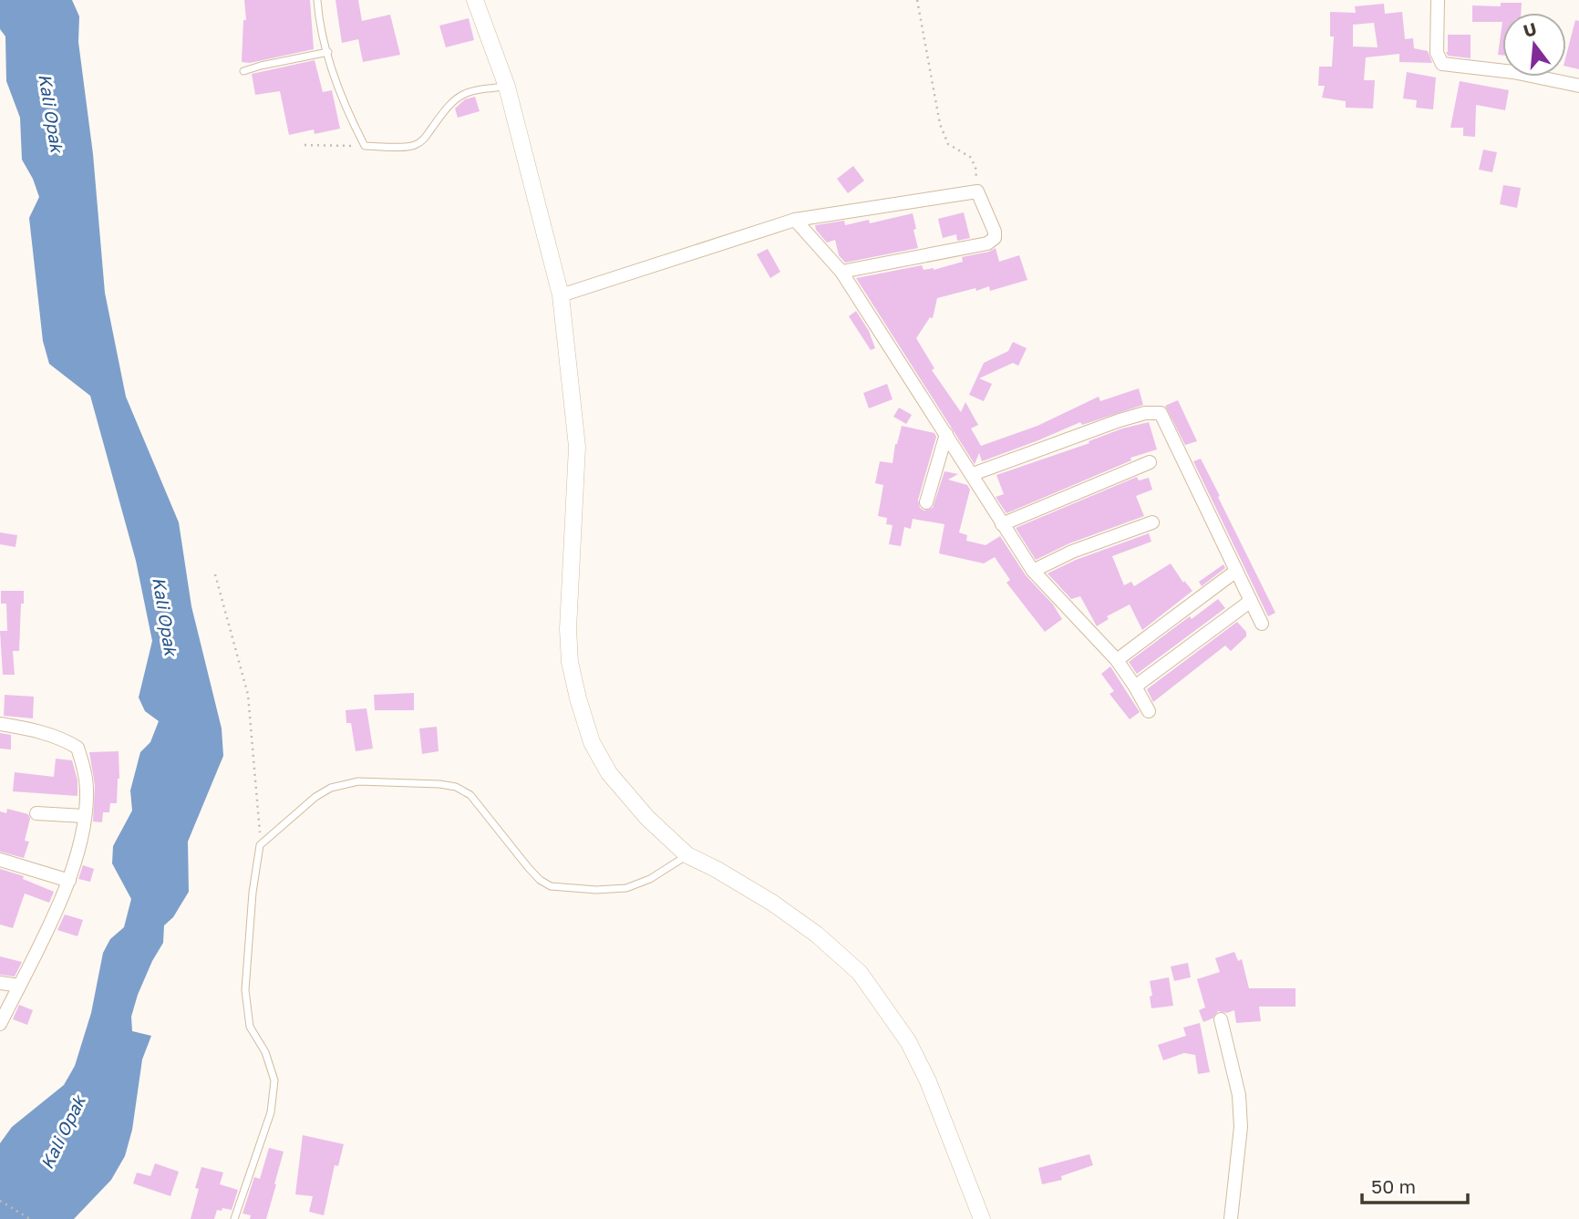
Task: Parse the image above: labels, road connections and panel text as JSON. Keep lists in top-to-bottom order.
{
  "water": ["Kali Opak"],
  "scale_bar": "50 m",
  "north": "top"
}
